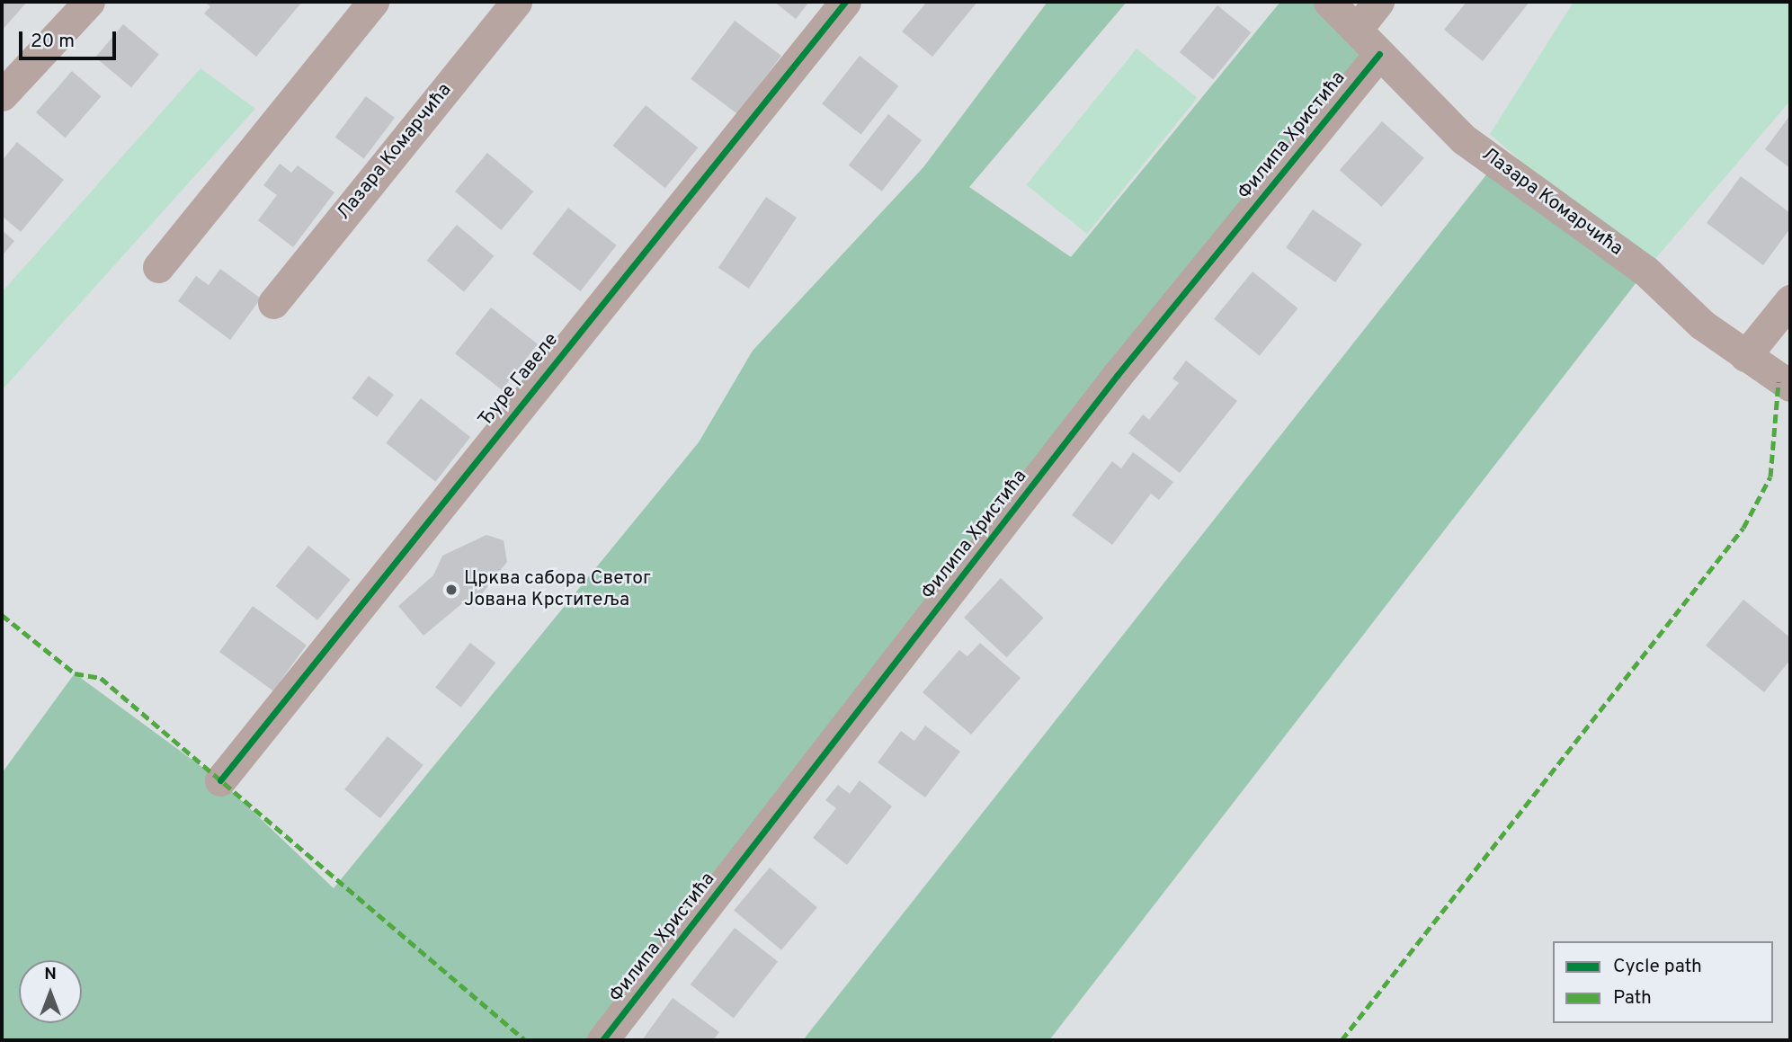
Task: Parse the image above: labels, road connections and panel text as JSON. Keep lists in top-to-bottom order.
{
  "streets": {
    "street": ["Филипа Христића", "Лазара Комарчића", "Ђуре Гавеле"]
  },
  "crossings": [
    ["Филипа Христића", "Лазара Комарчића"]
  ],
  "places": ["Црква сабора Светог Јована Крститеља"],
  "legend": ["Cycle path", "Path"],
  "scale_bar": "20 m",
  "north": "top"
}
